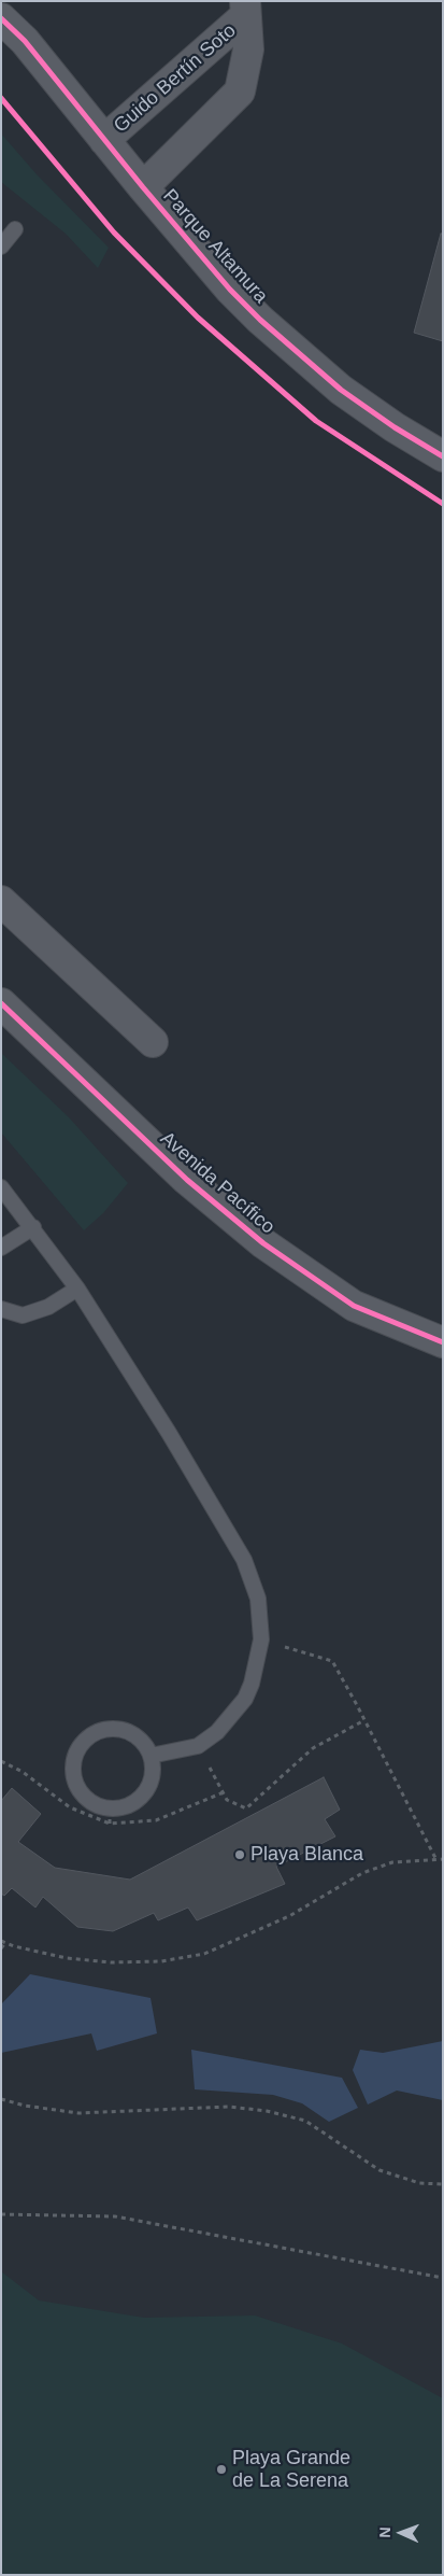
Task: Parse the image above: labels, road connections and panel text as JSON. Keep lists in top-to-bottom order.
{
  "streets": {
    "street": ["Guido Bertín Soto", "Parque Altamura", "Avenida Pacífico"]
  },
  "crossings": [
    ["Guido Bertín Soto", "Parque Altamura"]
  ],
  "places": ["Playa Blanca", "Playa Grande de La Serena"],
  "north": "left"
}
